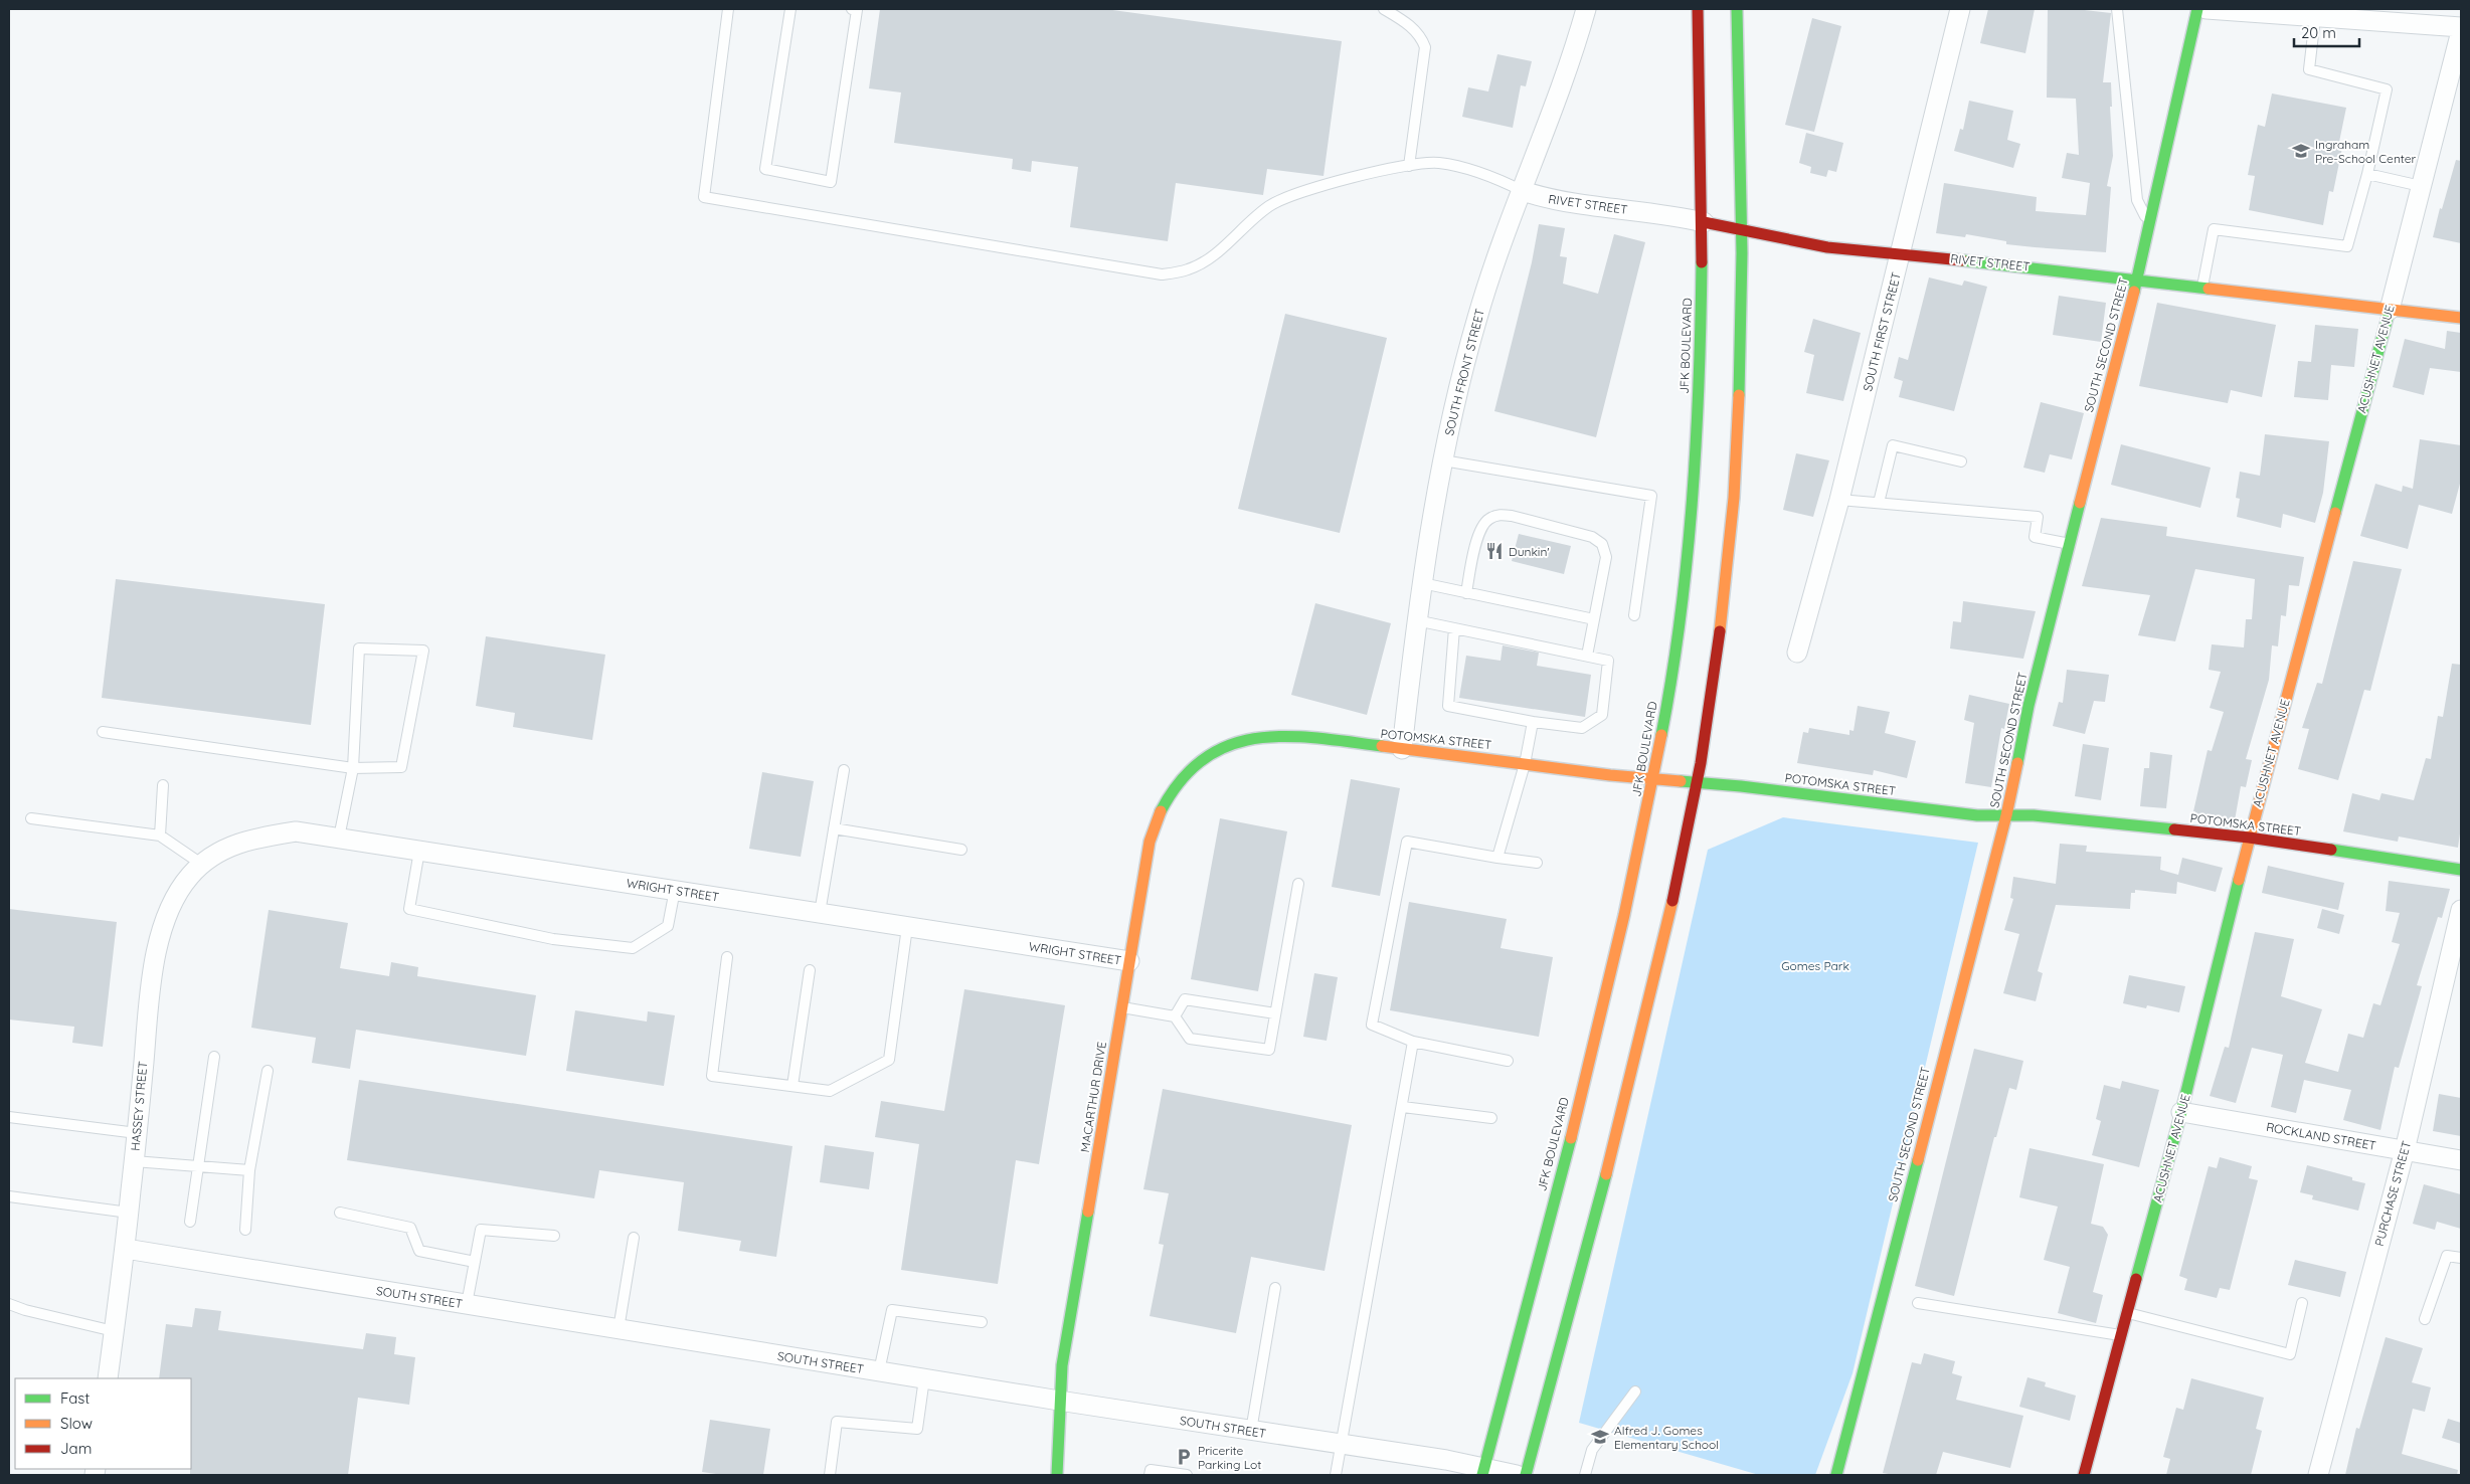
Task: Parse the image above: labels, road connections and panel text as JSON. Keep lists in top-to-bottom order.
{
  "streets": {
    "street": [
      "RIVET STREET",
      "SOUTH FIRST STREET",
      "SOUTH SECOND STREET",
      "JFK BOULEVARD",
      "ACUSHNET AVENUE",
      "SOUTH FRONT STREET",
      "POTOMSKA STREET",
      "WRIGHT STREET",
      "MACARTHUR DRIVE",
      "HASSEY STREET",
      "ROCKLAND STREET",
      "PURCHASE STREET",
      "SOUTH STREET"
    ]
  },
  "crossings": [
    ["RIVET STREET", "SOUTH FIRST STREET"],
    ["RIVET STREET", "SOUTH SECOND STREET"],
    ["RIVET STREET", "JFK BOULEVARD"],
    ["RIVET STREET", "ACUSHNET AVENUE"],
    ["RIVET STREET", "SOUTH FRONT STREET"],
    ["SOUTH SECOND STREET", "POTOMSKA STREET"],
    ["JFK BOULEVARD", "POTOMSKA STREET"],
    ["JFK BOULEVARD", "SOUTH STREET"],
    ["ACUSHNET AVENUE", "POTOMSKA STREET"],
    ["ACUSHNET AVENUE", "ROCKLAND STREET"],
    ["SOUTH FRONT STREET", "POTOMSKA STREET"],
    ["POTOMSKA STREET", "MACARTHUR DRIVE"],
    ["WRIGHT STREET", "MACARTHUR DRIVE"],
    ["WRIGHT STREET", "HASSEY STREET"],
    ["MACARTHUR DRIVE", "SOUTH STREET"],
    ["HASSEY STREET", "SOUTH STREET"],
    ["ROCKLAND STREET", "PURCHASE STREET"]
  ],
  "parks": ["Gomes Park"],
  "places": {
    "school or university": ["Ingraham Pre-School Center", "Alfred J. Gomes Elementary School"],
    "restaurant": ["Dunkin'"],
    "parking": ["Pricerite Parking Lot"]
  },
  "legend": ["Fast", "Slow", "Jam"],
  "scale_bar": "20 m"
}
